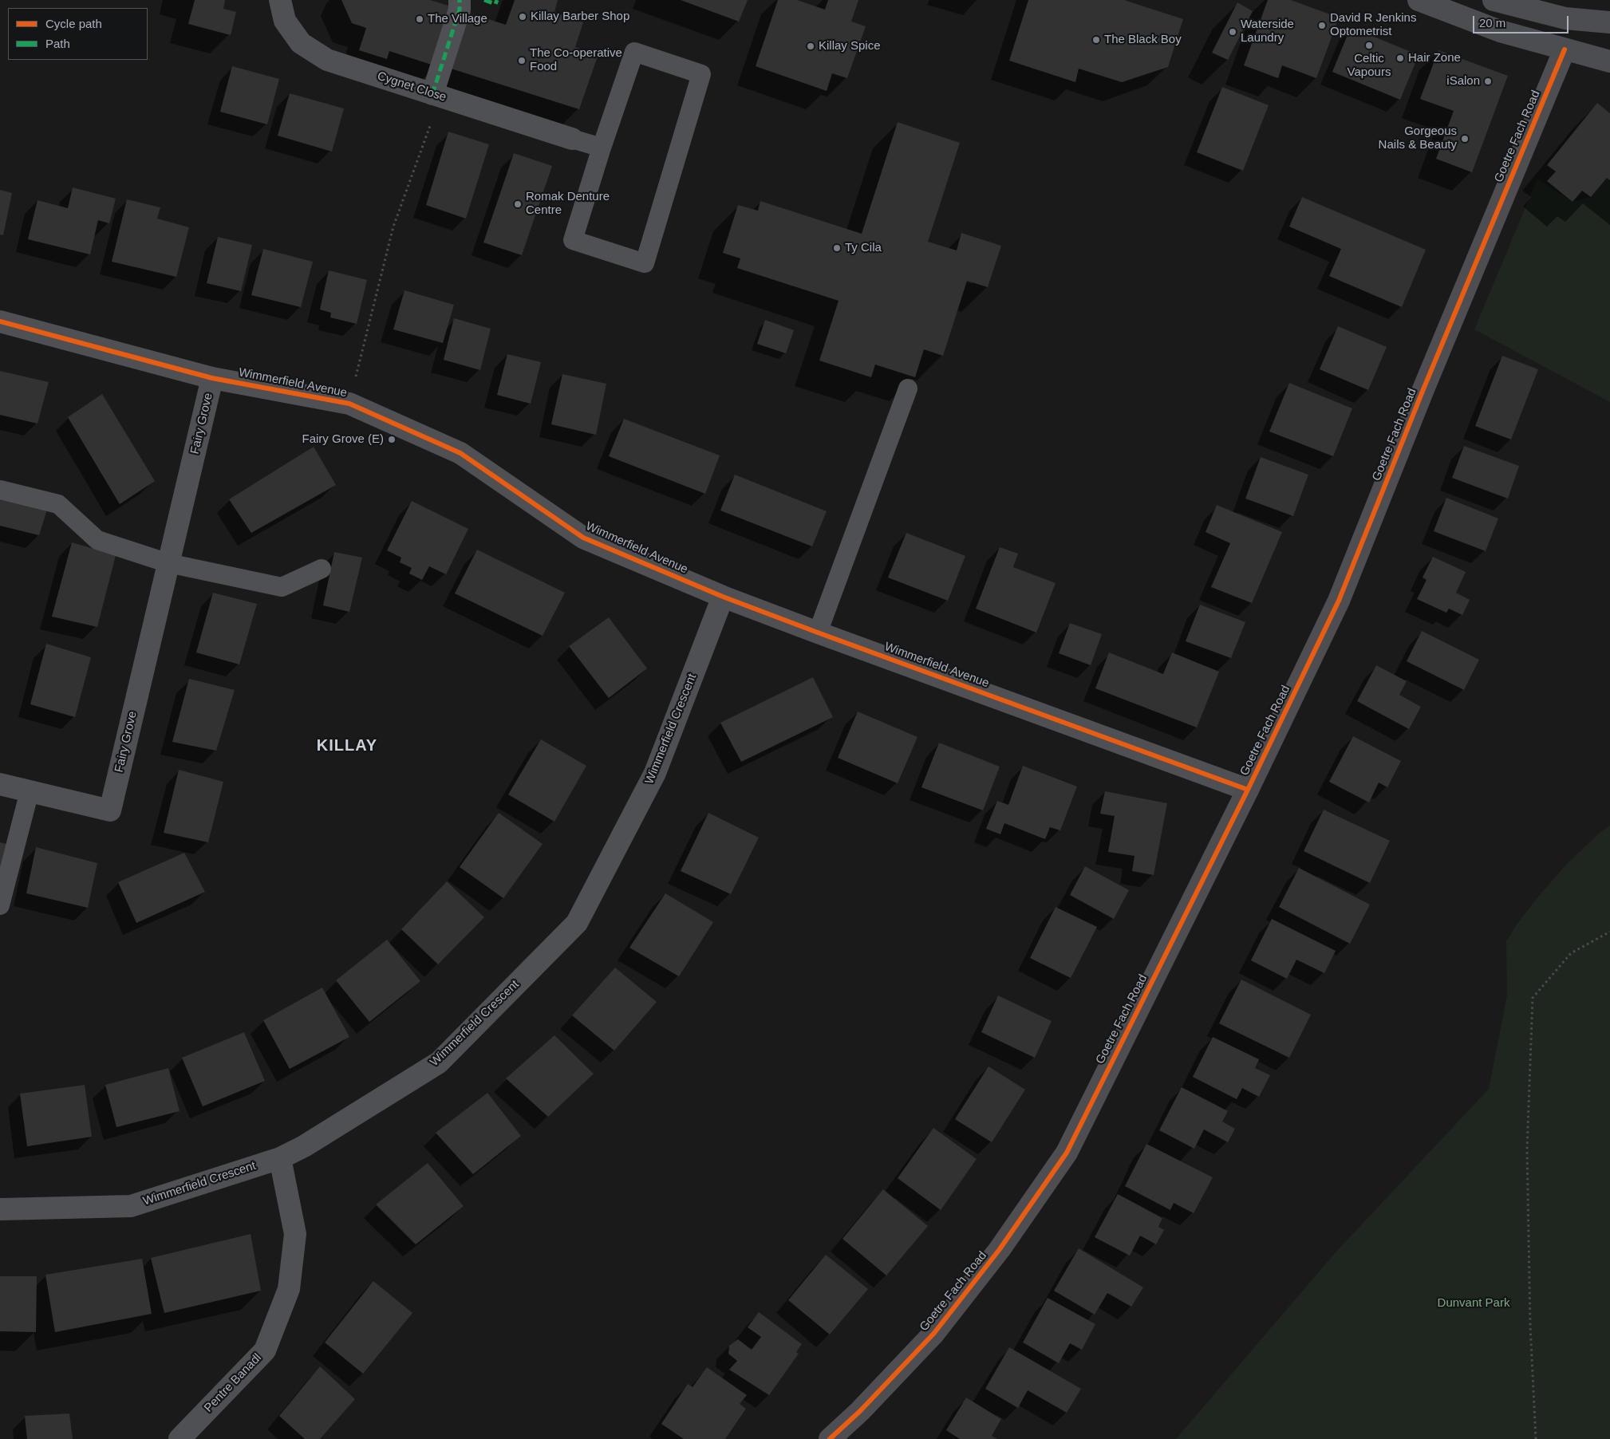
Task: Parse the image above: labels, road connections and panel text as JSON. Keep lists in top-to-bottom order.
{
  "streets": {
    "street": [
      "Cygnet Close",
      "Goetre Fach Road",
      "Wimmerfield Avenue",
      "Fairy Grove",
      "Wimmerfield Crescent",
      "Pentre Banadl"
    ]
  },
  "crossings": [
    ["Goetre Fach Road", "Wimmerfield Avenue"],
    ["Wimmerfield Avenue", "Fairy Grove"],
    ["Wimmerfield Avenue", "Wimmerfield Crescent"],
    ["Wimmerfield Crescent", "Pentre Banadl"]
  ],
  "districts": ["KILLAY"],
  "parks": ["Dunvant Park"],
  "places": [
    "Killay Barber Shop",
    "The Village",
    "David R Jenkins Optometrist",
    "Waterside Laundry",
    "The Black Boy",
    "Celtic Vapours",
    "Killay Spice",
    "Hair Zone",
    "The Co-operative Food",
    "iSalon",
    "Gorgeous Nails & Beauty",
    "Romak Denture Centre",
    "Ty Cila",
    "Fairy Grove (E)"
  ],
  "legend": ["Cycle path", "Path"],
  "scale_bar": "20 m"
}
